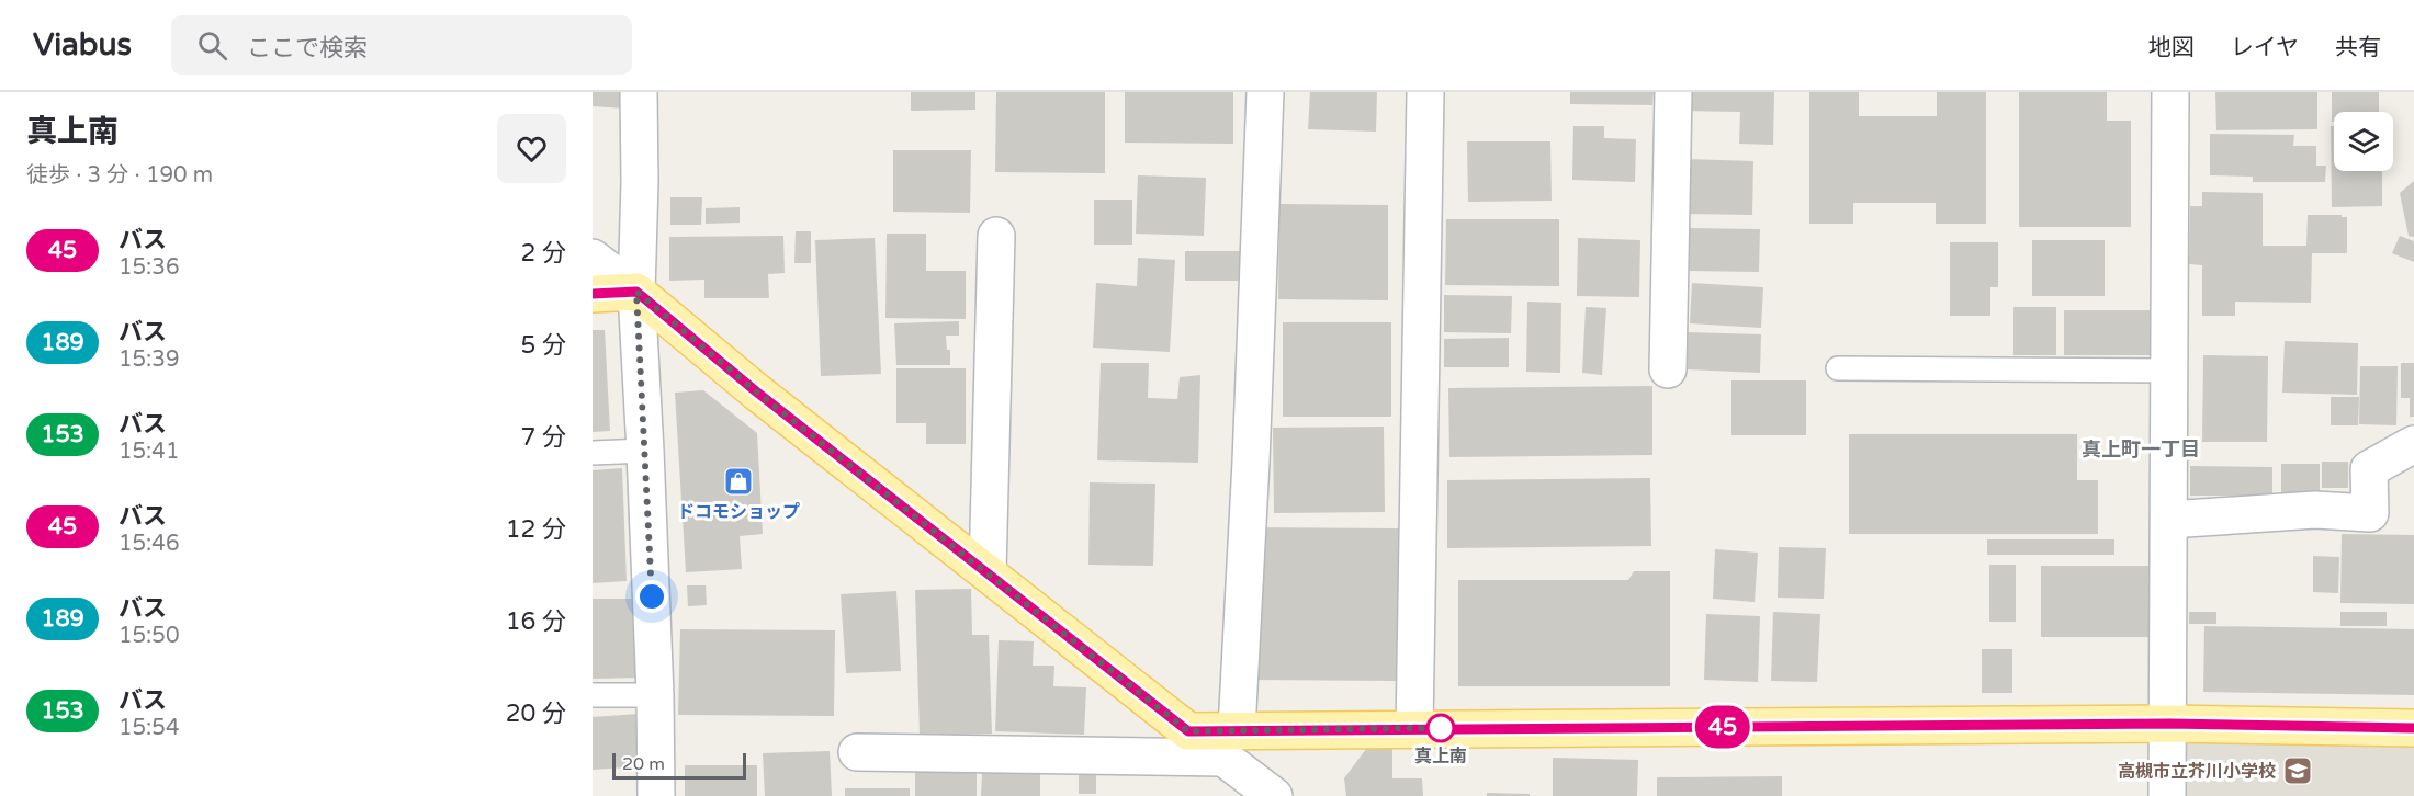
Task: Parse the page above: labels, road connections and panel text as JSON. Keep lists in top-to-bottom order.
{
  "districts": ["真上町一丁目"],
  "places": {
    "shop": ["ドコモショップ"],
    "other": ["真上南"],
    "school or university": ["高槻市立芥川小学校"]
  },
  "lines": ["bus line 45"],
  "scale_bar": "20 m",
  "page": {
    "header": "Viabus",
    "search": "ここで検索",
    "nav": ["地図", "レイヤ", "共有"],
    "heading": ["真上南", "徒歩 · 3 分 · 190 m"],
    "on_map": "45",
    "list": [
      {
        "mark": "45",
        "name": "バス",
        "note": "15:36",
        "value": "2 分"
      },
      {
        "mark": "189",
        "name": "バス",
        "note": "15:39",
        "value": "5 分"
      },
      {
        "mark": "153",
        "name": "バス",
        "note": "15:41",
        "value": "7 分"
      },
      {
        "mark": "45",
        "name": "バス",
        "note": "15:46",
        "value": "12 分"
      },
      {
        "mark": "189",
        "name": "バス",
        "note": "15:50",
        "value": "16 分"
      },
      {
        "mark": "153",
        "name": "バス",
        "note": "15:54",
        "value": "20 分"
      }
    ],
    "scale": "20 m"
  }
}
